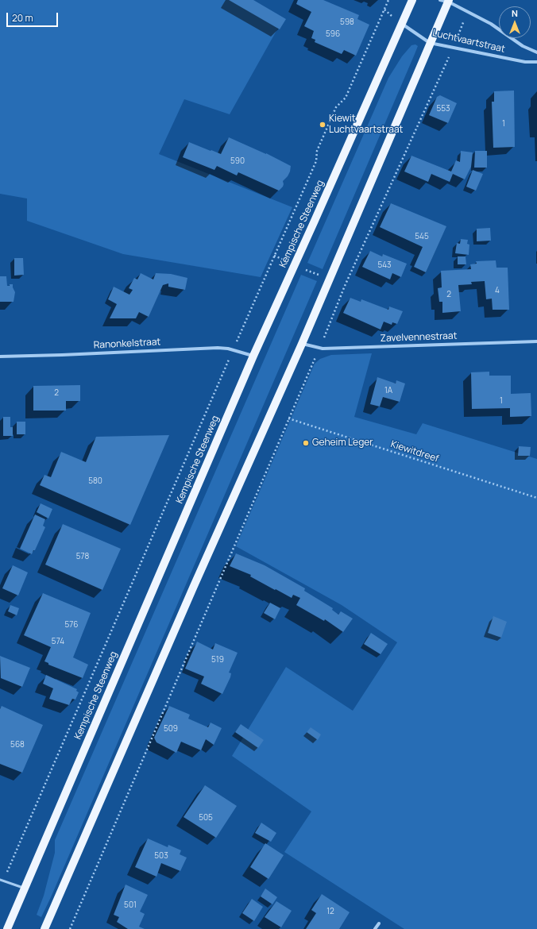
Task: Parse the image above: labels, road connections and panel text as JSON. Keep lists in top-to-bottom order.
{
  "streets": {
    "main road": ["Kempische Steenweg"],
    "street": ["Luchtvaartstraat", "Zavelvennestraat", "Ranonkelstraat"],
    "path": ["Kiewitdreef"]
  },
  "crossings": [
    ["Luchtvaartstraat", "Kempische Steenweg"],
    ["Kempische Steenweg", "Ranonkelstraat"]
  ],
  "places": ["Kiewit Luchtvaartstraat", "Geheim Leger"],
  "house_numbers": [
    "598",
    "596",
    "553",
    "1",
    "590",
    "545",
    "543",
    "4",
    "2",
    "1A",
    "2",
    "1",
    "580",
    "578",
    "576",
    "574",
    "519",
    "509",
    "568",
    "505",
    "503",
    "501",
    "12"
  ],
  "scale_bar": "20 m",
  "north": "top"
}
